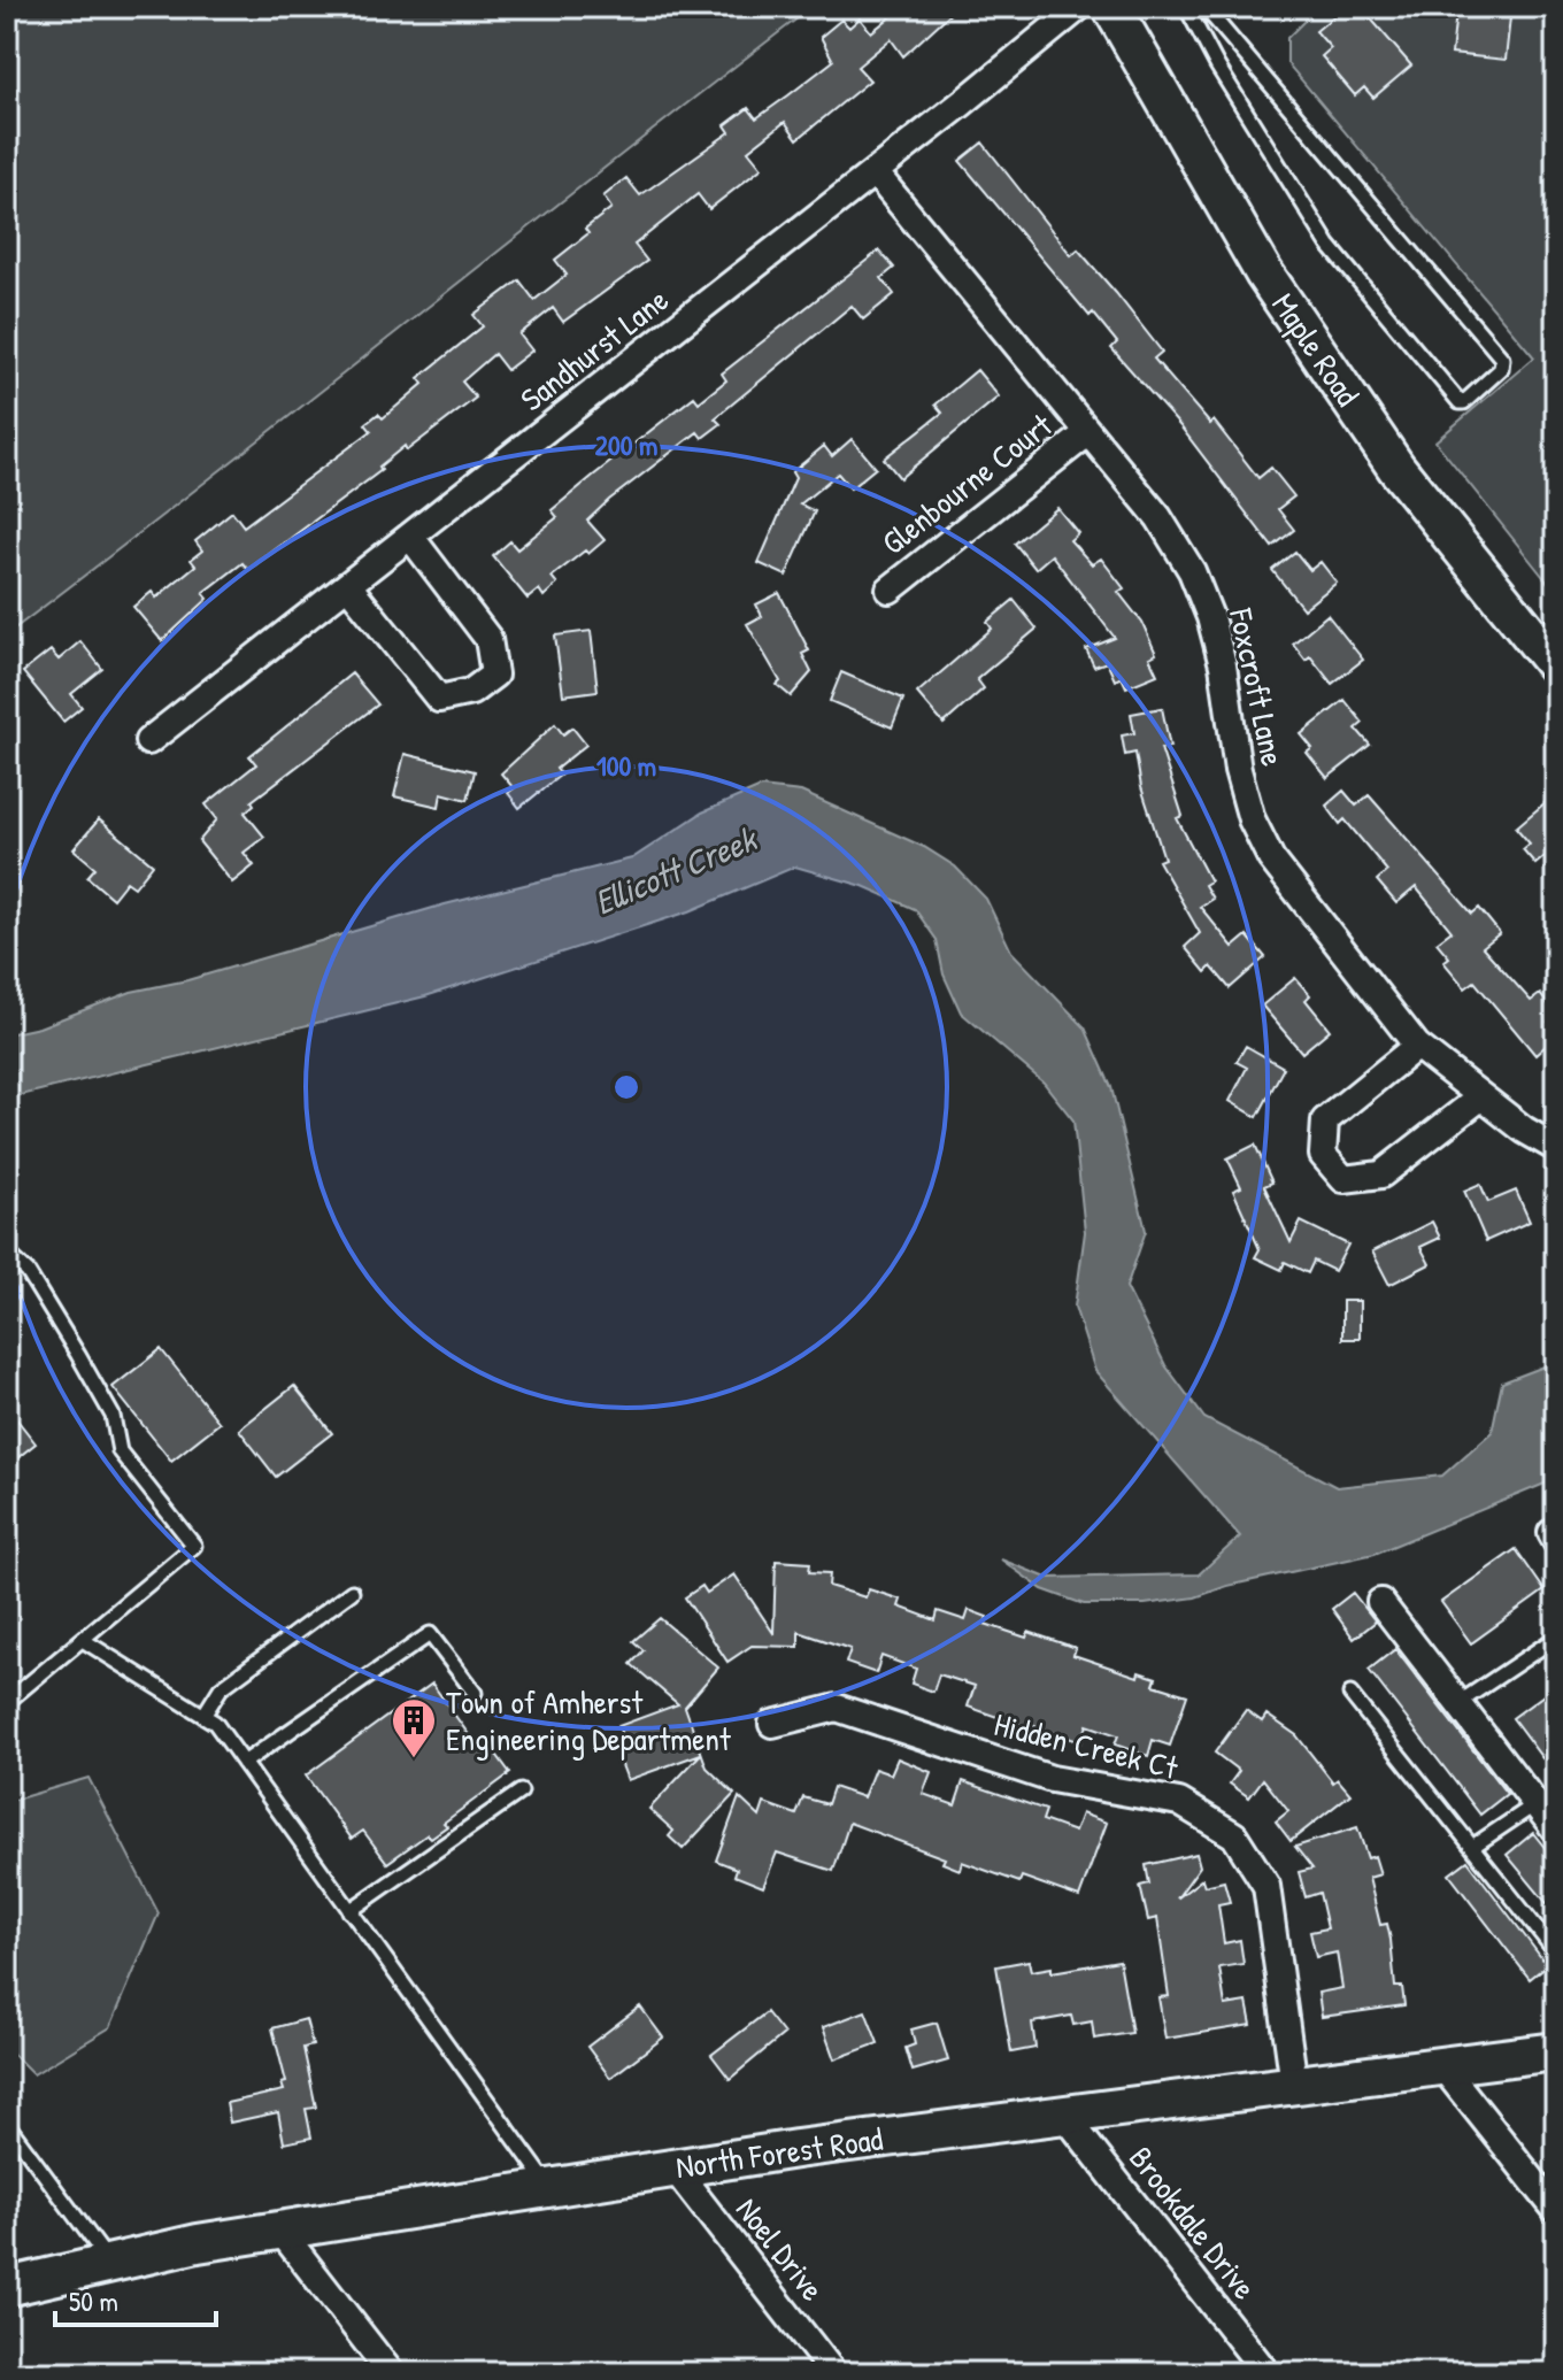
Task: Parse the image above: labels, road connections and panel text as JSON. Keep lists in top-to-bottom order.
{
  "streets": {
    "street": [
      "Sandhurst Lane",
      "Maple Road",
      "Glenbourne Court",
      "Foxcroft Lane",
      "Hidden Creek Ct",
      "North Forest Road",
      "Brookdale Drive",
      "Noel Drive"
    ]
  },
  "crossings": [
    ["Sandhurst Lane", "Foxcroft Lane"],
    ["Glenbourne Court", "Foxcroft Lane"],
    ["Hidden Creek Ct", "North Forest Road"],
    ["North Forest Road", "Brookdale Drive"],
    ["North Forest Road", "Noel Drive"]
  ],
  "water": ["Ellicott Creek"],
  "places": {
    "building": ["Town of Amherst Engineering Department"]
  },
  "scale_bar": "50 m",
  "rings": ["200 m", "100 m"]
}
